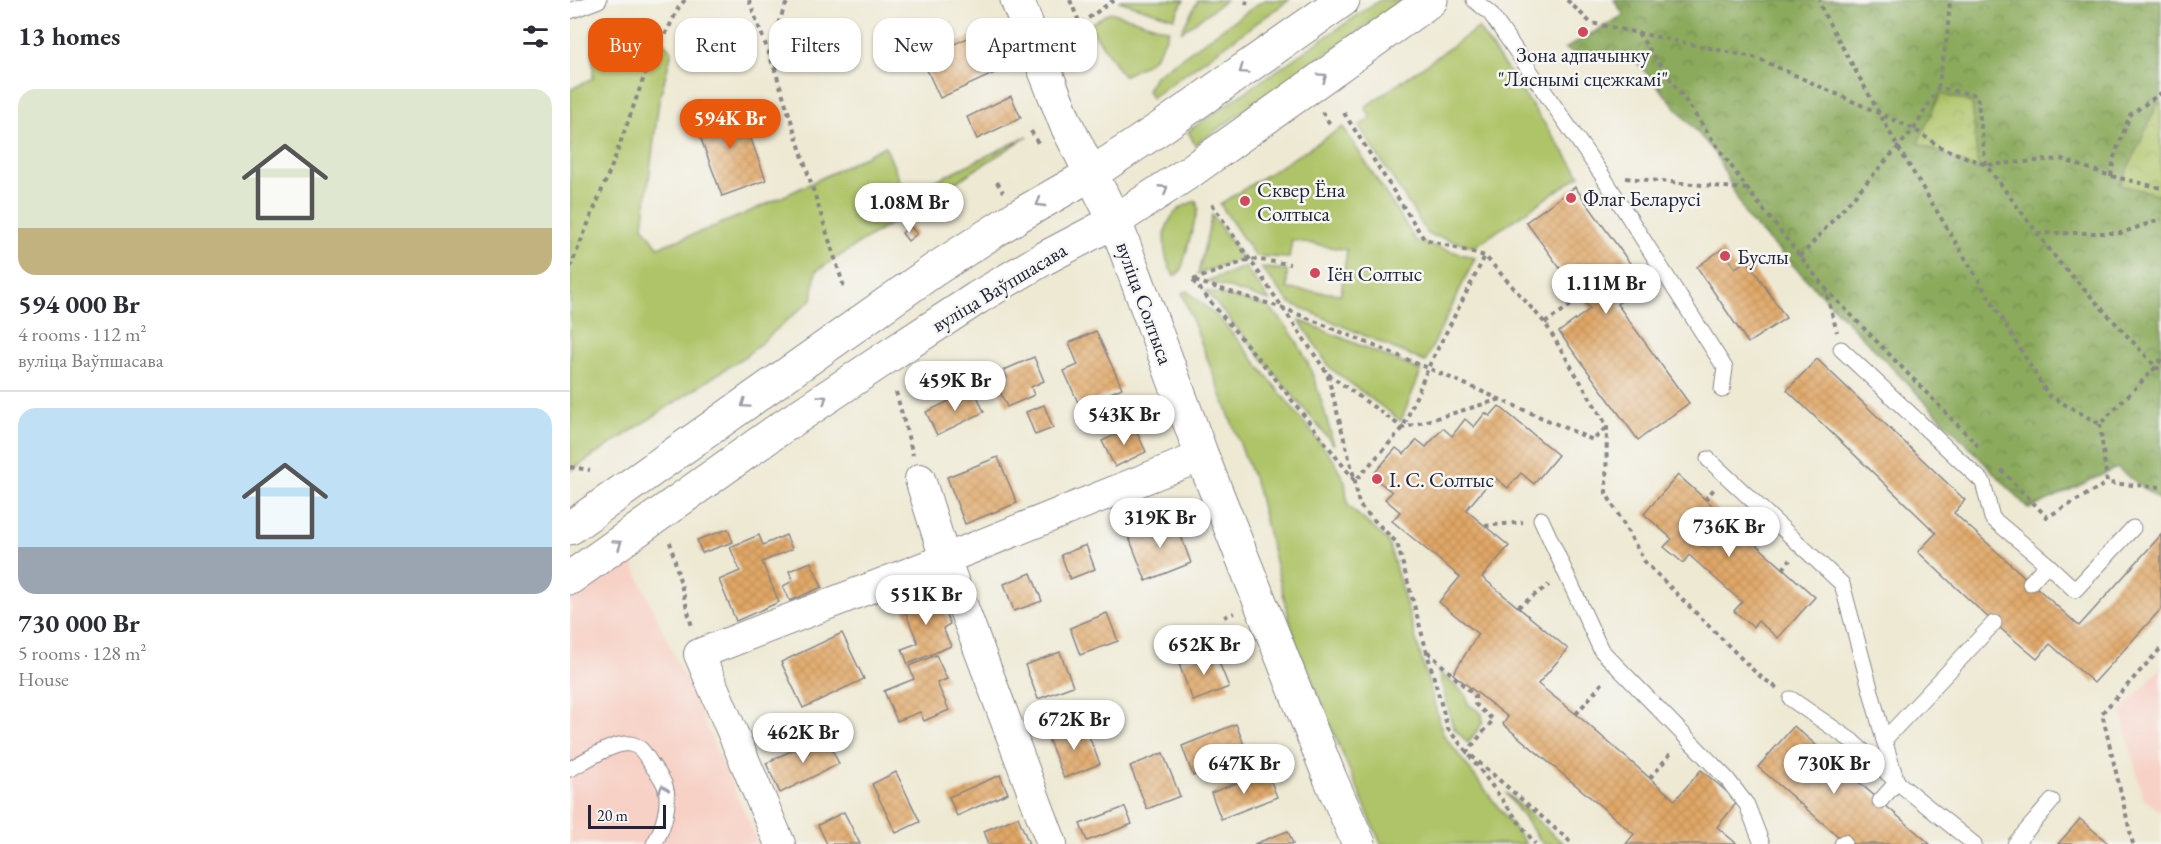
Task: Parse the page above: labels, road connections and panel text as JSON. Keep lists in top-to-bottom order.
{
  "streets": {
    "main road": ["вуліца Ваўпшасава", "вуліца Солтыса"]
  },
  "crossings": [
    ["вуліца Ваўпшасава", "вуліца Солтыса"]
  ],
  "places": [
    "Зона адпачынку \"Ляснымі сцежкамі\"",
    "Флаг Беларусі",
    "Сквер Ёна Солтыса",
    "Буслы",
    "Іён Солтыс",
    "І. С. Солтыс"
  ],
  "scale_bar": "20 m",
  "page": {
    "heading": "13 homes",
    "chip": [
      "Buy",
      "Rent",
      "Filters",
      "New",
      "Apartment"
    ],
    "list": [
      {
        "name": "594 000 Br",
        "note": "4 rooms · 112 m² · вуліца Ваўпшасава"
      },
      {
        "name": "730 000 Br",
        "note": "5 rooms · 128 m² · House"
      }
    ],
    "price": [
      "594K Br",
      "1.08M Br",
      "1.11M Br",
      "459K Br",
      "543K Br",
      "319K Br",
      "736K Br",
      "551K Br",
      "652K Br",
      "672K Br",
      "462K Br",
      "647K Br",
      "730K Br"
    ],
    "scale": "20 m"
  }
}
